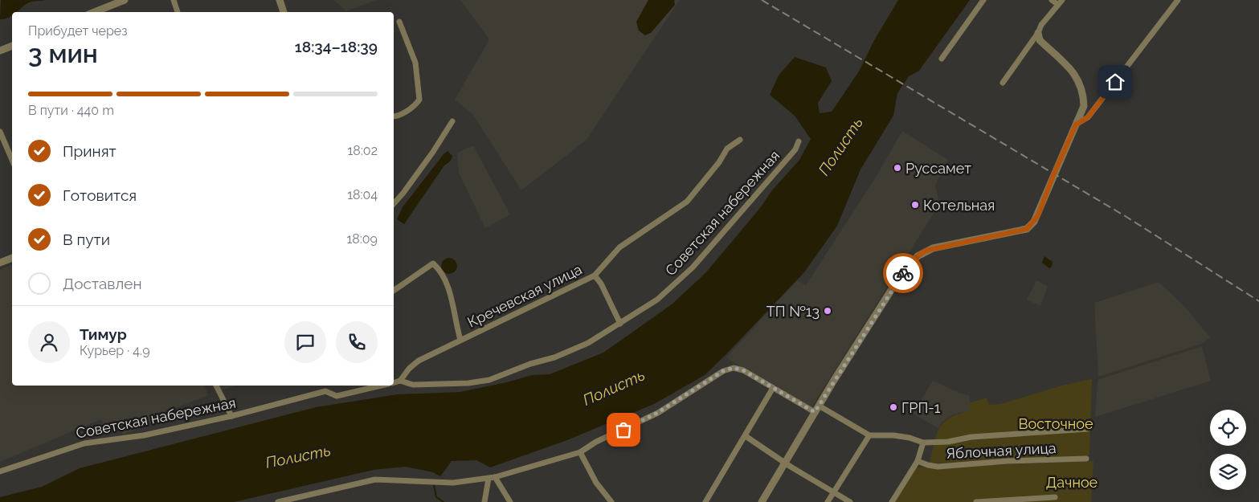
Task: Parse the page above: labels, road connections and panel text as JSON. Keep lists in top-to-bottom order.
{
  "streets": {
    "street": ["Советская набережная", "Кречевская улица", "Яблочная улица"]
  },
  "crossings": [
    ["Советская набережная", "Кречевская улица"]
  ],
  "water": ["Полисть"],
  "parks": ["Восточное", "Дачное"],
  "places": [
    "Руссамет",
    "Котельная",
    "ТП №13",
    "ГРП-1"
  ],
  "page": {
    "heading": ["3 мин", "Прибудет через", "18:34–18:39"],
    "panel": ["Тимур", "Курьер · 4.9"],
    "bar": "В пути · 440 m",
    "list": [
      ["Принят", "18:02"],
      ["Готовится", "18:04"],
      ["В пути", "18:09"],
      "Доставлен"
    ]
  }
}
